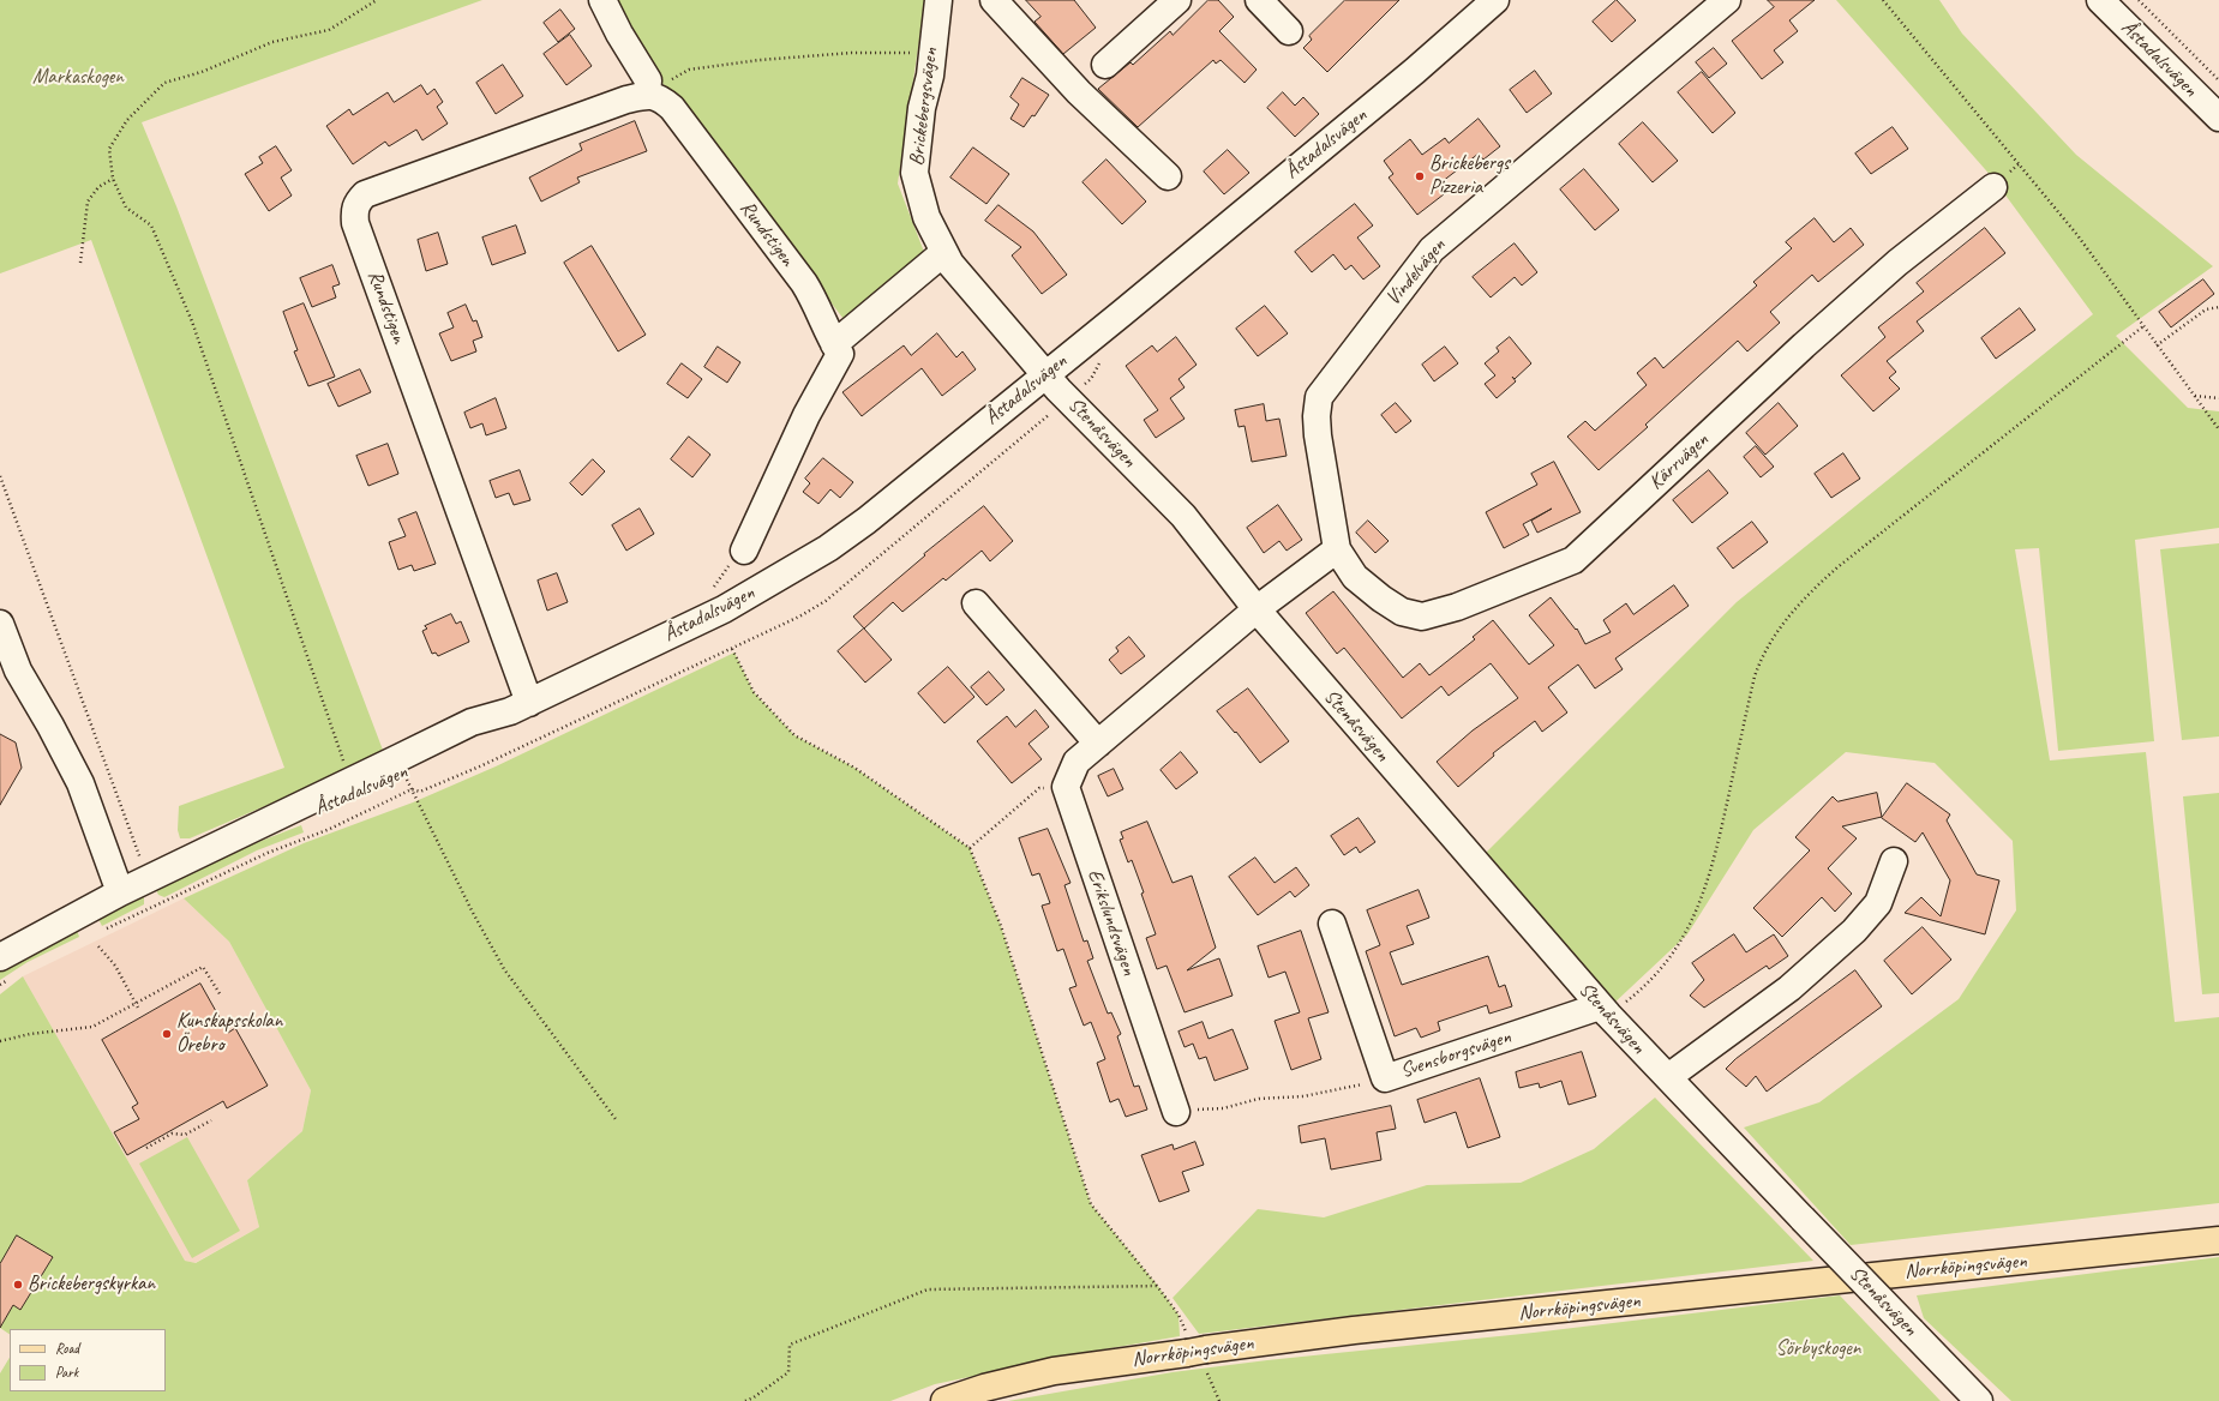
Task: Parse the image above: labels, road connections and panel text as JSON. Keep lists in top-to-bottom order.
{
  "streets": {
    "main road": ["Norrköpingsvägen"],
    "street": [
      "Åstadalsvägen",
      "Brickebergsvägen",
      "Rundstigen",
      "Vindelvägen",
      "Stenåsvägen",
      "Kärrvägen",
      "Erikslundsvägen",
      "Svensborgsvägen"
    ]
  },
  "crossings": [
    ["Åstadalsvägen", "Brickebergsvägen"],
    ["Åstadalsvägen", "Rundstigen"],
    ["Åstadalsvägen", "Stenåsvägen"],
    ["Brickebergsvägen", "Stenåsvägen"],
    ["Vindelvägen", "Kärrvägen"],
    ["Stenåsvägen", "Svensborgsvägen"]
  ],
  "parks": ["Markaskogen", "Sörbyskogen"],
  "places": ["Brickebergs Pizzeria", "Kunskapsskolan Örebro", "Brickebergskyrkan"],
  "legend": ["Road", "Park"]
}
